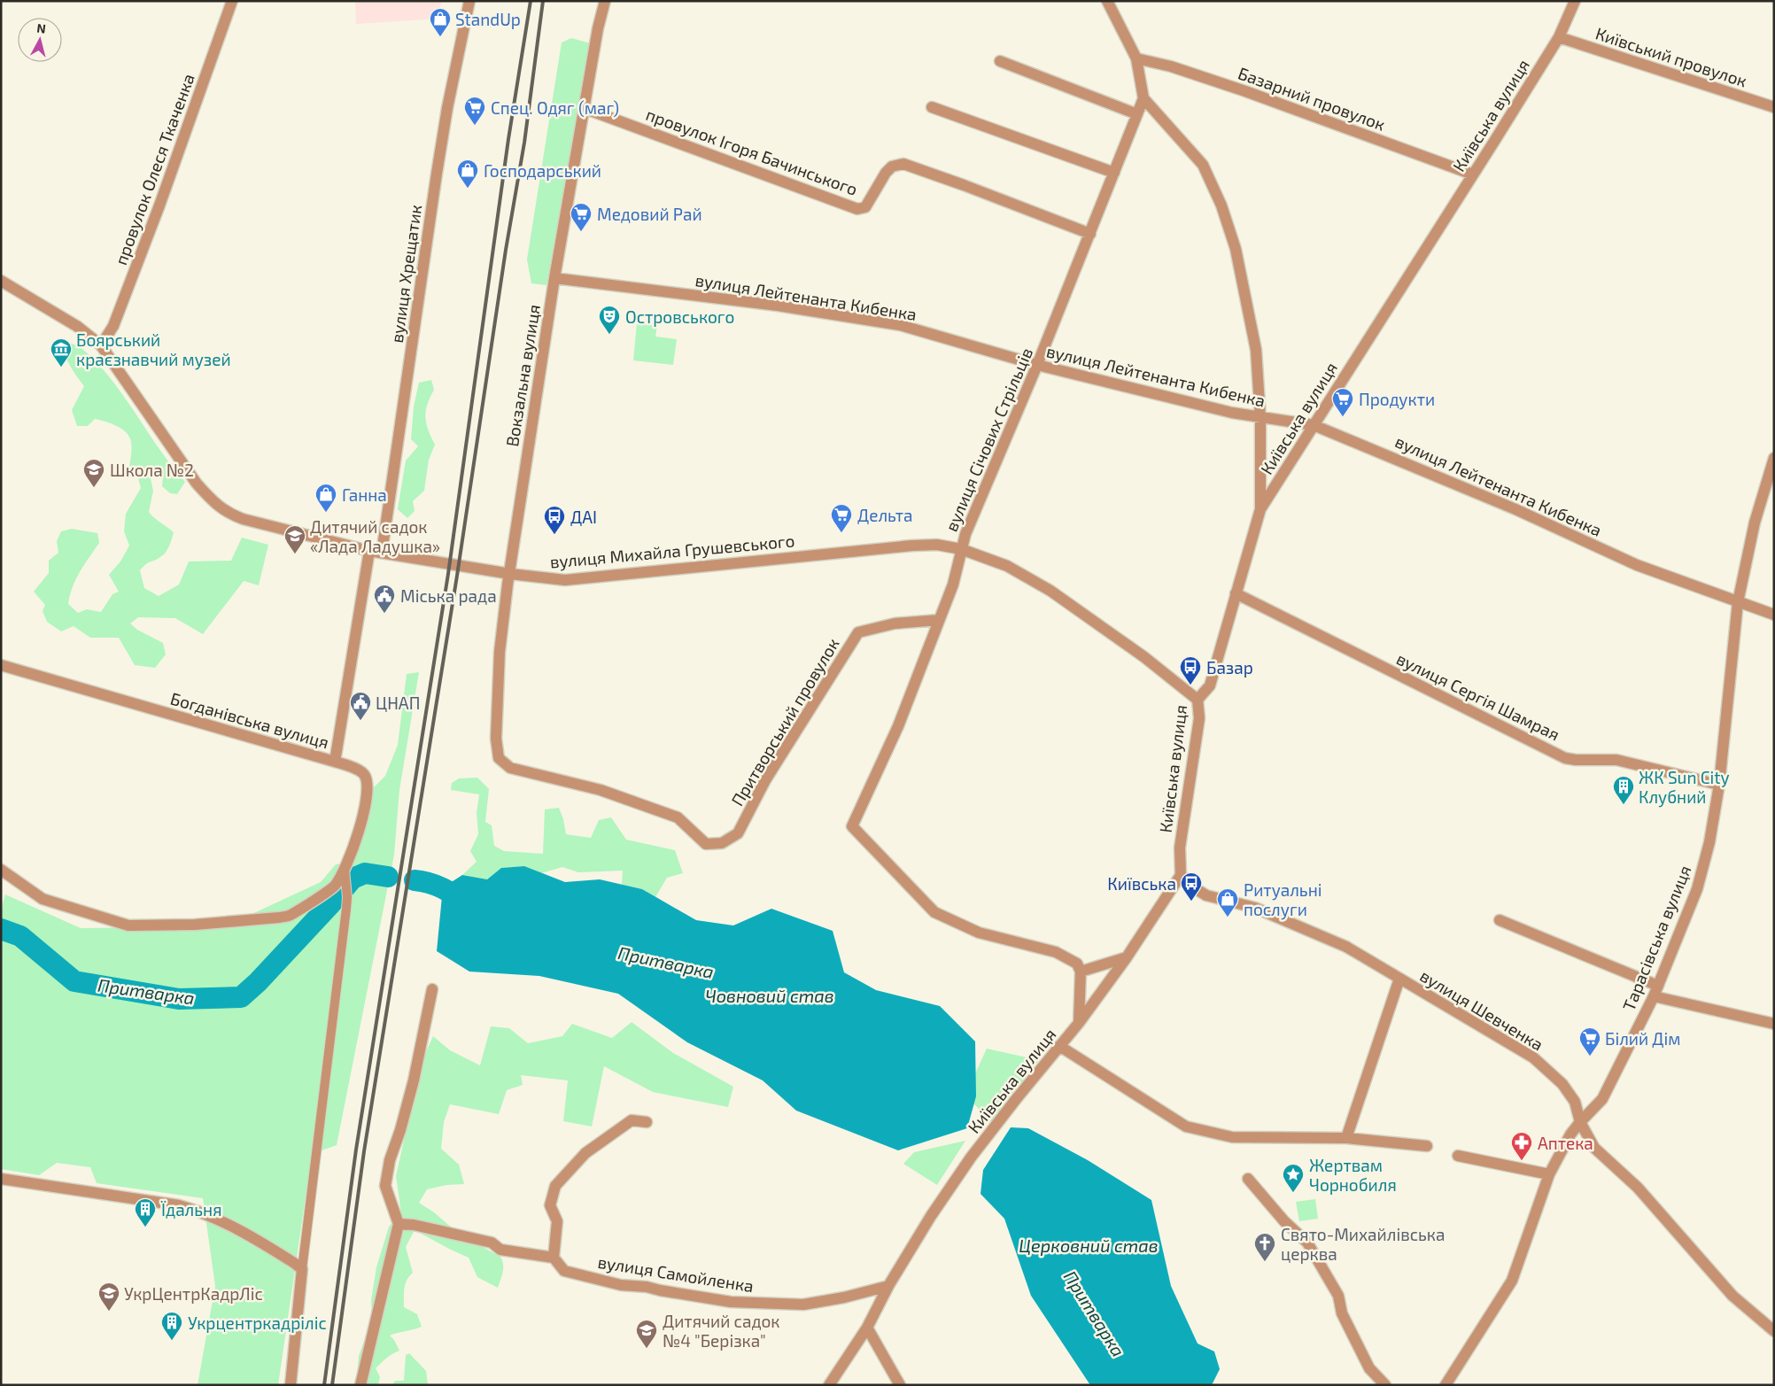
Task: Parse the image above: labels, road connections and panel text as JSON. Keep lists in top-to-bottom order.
{
  "streets": {
    "street": [
      "Київський провулок",
      "Базарний провулок",
      "Київська вулиця",
      "провулок Ігоря Бачинського",
      "провулок Олеся Ткаченка",
      "вулиця Хрещатик",
      "вулиця Лейтенанта Кибенка",
      "Вокзальна вулиця",
      "вулиця Січових Стрільців",
      "вулиця Михайла Грушевського",
      "вулиця Сергія Шамрая",
      "Богданівська вулиця",
      "Притворський провулок",
      "Тарасівська вулиця",
      "вулиця Шевченка",
      "вулиця Самойленка"
    ]
  },
  "crossings": [
    ["Київський провулок", "Київська вулиця"],
    ["Базарний провулок", "Київська вулиця"],
    ["Київська вулиця", "вулиця Лейтенанта Кибенка"],
    ["Київська вулиця", "вулиця Михайла Грушевського"],
    ["Київська вулиця", "вулиця Сергія Шамрая"],
    ["Київська вулиця", "вулиця Шевченка"],
    ["Київська вулиця", "вулиця Самойленка"],
    ["провулок Ігоря Бачинського", "Вокзальна вулиця"],
    ["провулок Ігоря Бачинського", "вулиця Січових Стрільців"],
    ["провулок Олеся Ткаченка", "вулиця Михайла Грушевського"],
    ["вулиця Хрещатик", "вулиця Михайла Грушевського"],
    ["вулиця Лейтенанта Кибенка", "Вокзальна вулиця"],
    ["вулиця Лейтенанта Кибенка", "вулиця Січових Стрільців"],
    ["вулиця Лейтенанта Кибенка", "Тарасівська вулиця"],
    ["Вокзальна вулиця", "вулиця Михайла Грушевського"],
    ["Вокзальна вулиця", "Притворський провулок"],
    ["вулиця Січових Стрільців", "вулиця Михайла Грушевського"],
    ["вулиця Січових Стрільців", "Притворський провулок"],
    ["вулиця Михайла Грушевського", "Богданівська вулиця"],
    ["вулиця Сергія Шамрая", "Тарасівська вулиця"],
    ["Тарасівська вулиця", "вулиця Шевченка"]
  ],
  "water": ["Притварка", "Човновий став", "Церковний став"],
  "places": {
    "shop": [
      "StandUp",
      "Господарський",
      "Ганна",
      "Ритуальні послуги"
    ],
    "supermarket": [
      "Спец. Одяг (маг)",
      "Медовий Рай",
      "Продукти",
      "Дельта",
      "Білий Дім"
    ],
    "theatre": ["Островського"],
    "museum": ["Боярський краєзнавчий музей"],
    "school or university": [
      "Школа №2",
      "Дитячий садок «Лада Ладушка»",
      "УкрЦентрКадрЛіс",
      "Дитячий садок №4 \"Берізка\""
    ],
    "bus stop": ["ДАІ", "Базар", "Київська"],
    "public building": ["Міська рада", "ЦНАП"],
    "building": ["ЖК Sun City Клубний", "Їдальня", "Укрцентркадріліс"],
    "pharmacy": ["Аптека"],
    "place": ["Жертвам Чорнобиля"],
    "church": ["Свято-Михайлівська церква"]
  },
  "north": "top"
}
